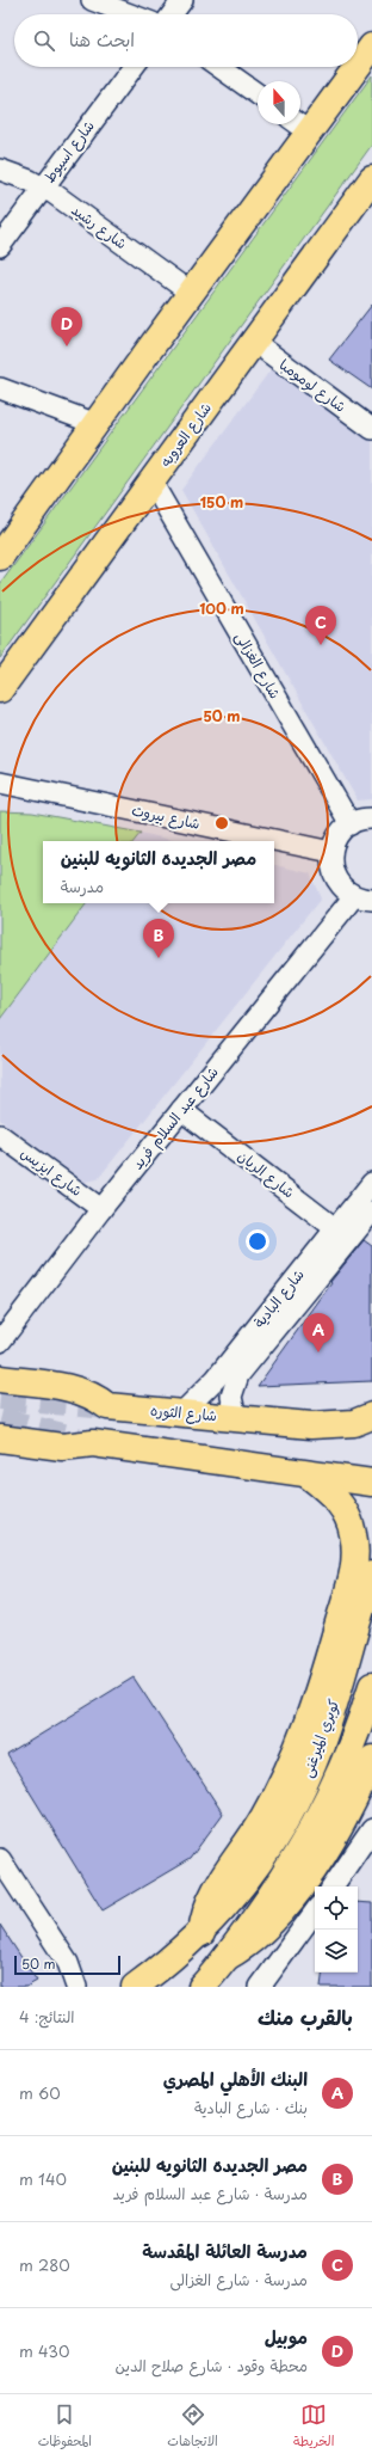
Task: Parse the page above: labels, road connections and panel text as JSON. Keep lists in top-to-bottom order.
{
  "streets": {
    "main road": ["شارع العروبه", "شارع الثوره", "كوبري الميرغنى"],
    "street": [
      "شارع اسيوط",
      "شارع رشيد",
      "شارع لومومبا",
      "شارع الغزالى",
      "شارع بيروت",
      "شارع عبد السلام فريد",
      "شارع ايزيس",
      "شارع الريان",
      "شارع البادية"
    ]
  },
  "crossings": [
    ["شارع اسيوط", "شارع رشيد"],
    ["شارع لومومبا", "شارع العروبه"],
    ["شارع العروبه", "شارع الغزالى"],
    ["شارع عبد السلام فريد", "شارع ايزيس"],
    ["شارع عبد السلام فريد", "شارع الريان"],
    ["شارع الريان", "شارع البادية"],
    ["شارع البادية", "شارع الثوره"]
  ],
  "scale_bar": "50 m",
  "north": "top",
  "page": {
    "search": "ابحث هنا",
    "pins": [
      "D",
      "C",
      "B",
      "A"
    ],
    "popup": ["مصر الجديده الثانويه للبنين", "مدرسة"],
    "scale": "50 m",
    "heading": ["بالقرب منك", "النتائج: 4"],
    "list": [
      {
        "mark": "A",
        "name": "البنك الأهلي المصري",
        "note": "بنك · شارع البادية",
        "value": "60 m"
      },
      {
        "mark": "B",
        "name": "مصر الجديده الثانويه للبنين",
        "note": "مدرسة · شارع عبد السلام فريد",
        "value": "140 m"
      },
      {
        "mark": "C",
        "name": "مدرسة العائلة المقدسة",
        "note": "مدرسة · شارع الغزالى",
        "value": "280 m"
      },
      {
        "mark": "D",
        "name": "موبيل",
        "note": "محطة وقود · شارع صلاح الدين",
        "value": "430 m"
      }
    ],
    "nav": ["الخريطة", "الاتجاهات", "المحفوظات"]
  },
  "rings": ["150 m", "100 m", "50 m"]
}
